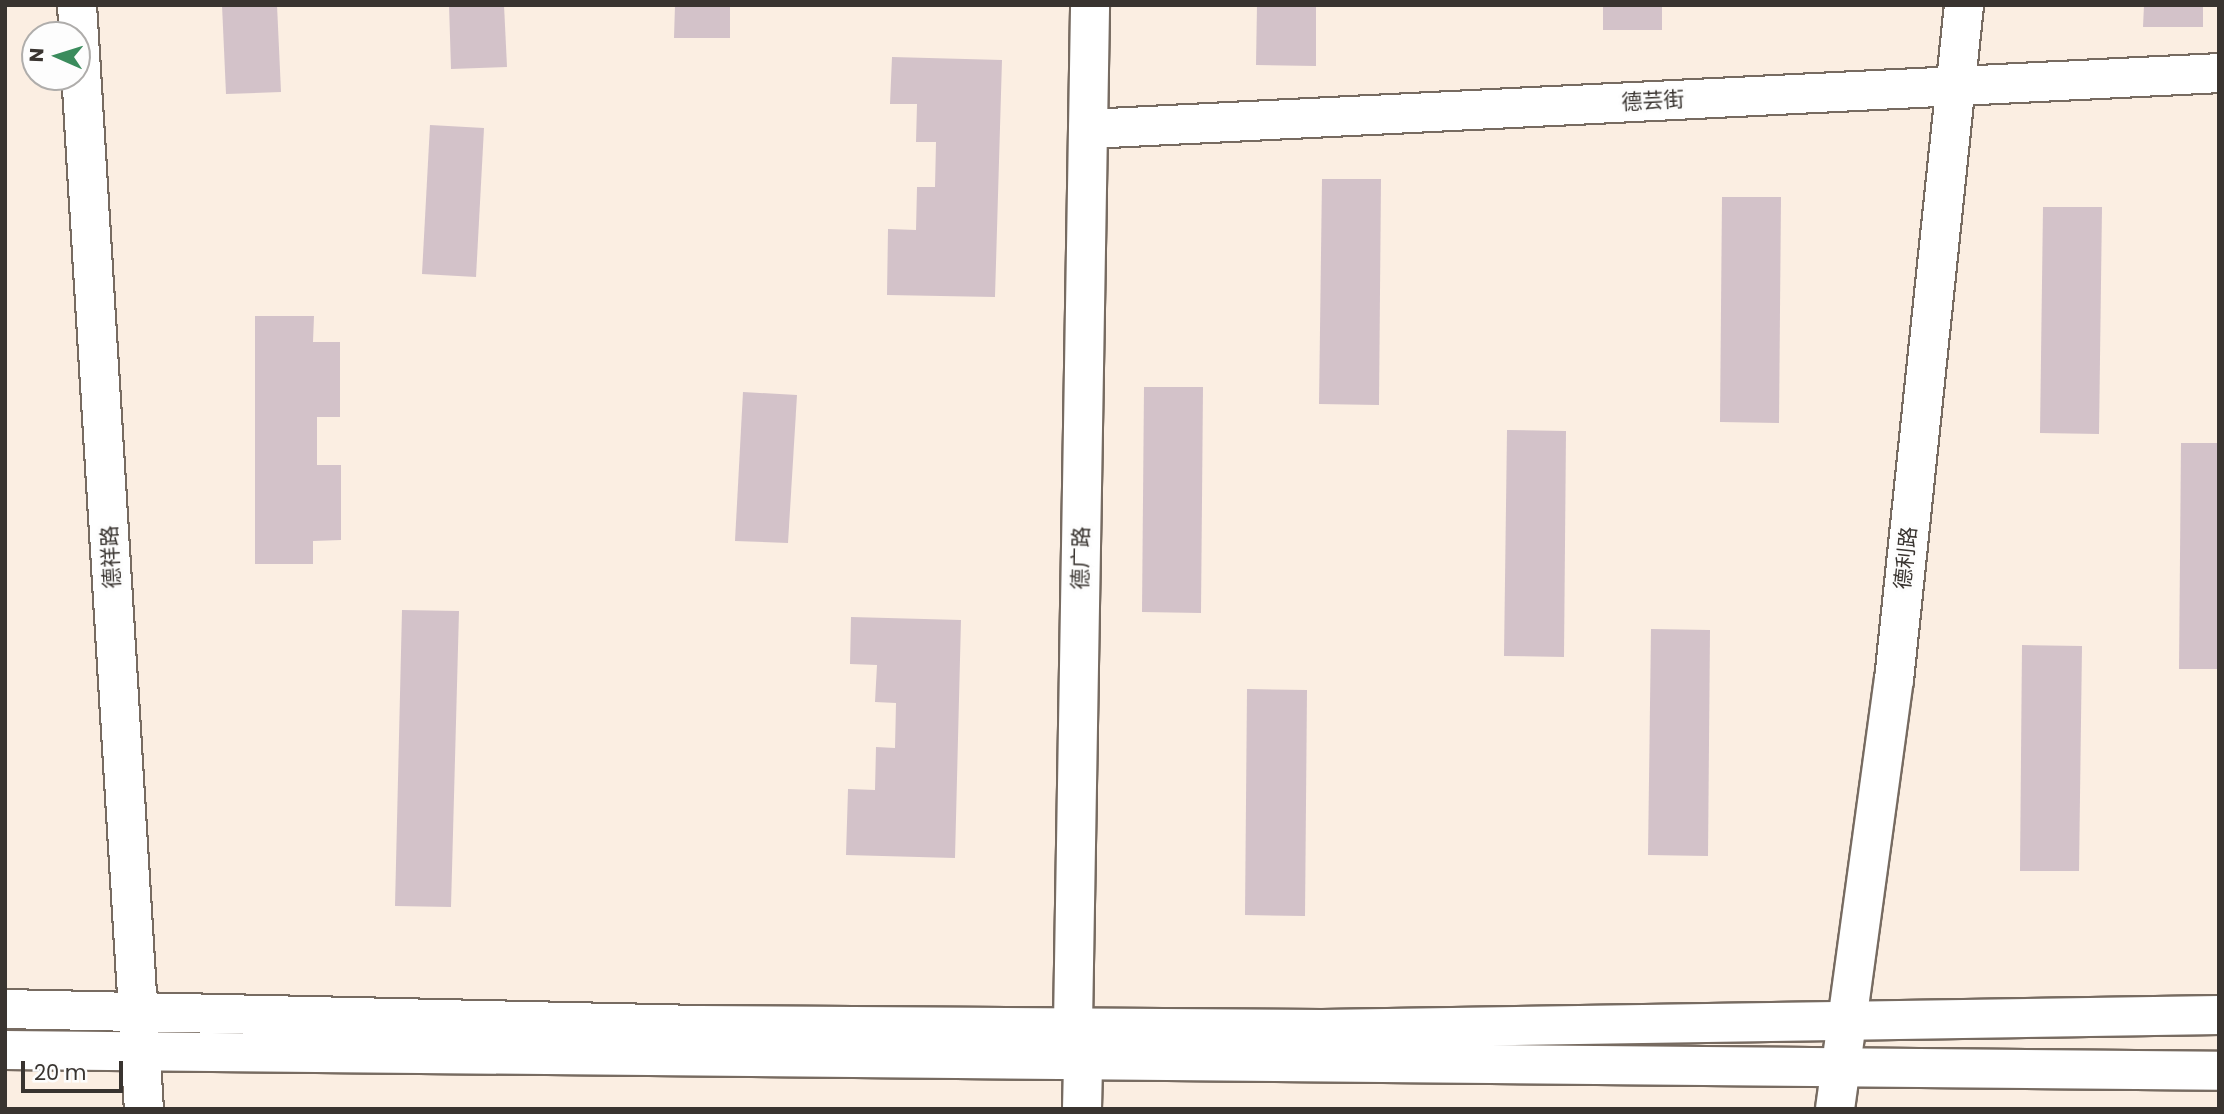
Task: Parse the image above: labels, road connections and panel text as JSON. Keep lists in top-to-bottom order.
{
  "streets": {
    "street": [
      "德芸街",
      "德祥路",
      "德广路",
      "德利路"
    ]
  },
  "crossings": [
    ["德芸街", "德广路"],
    ["德芸街", "德利路"]
  ],
  "scale_bar": "20 m",
  "north": "left"
}
